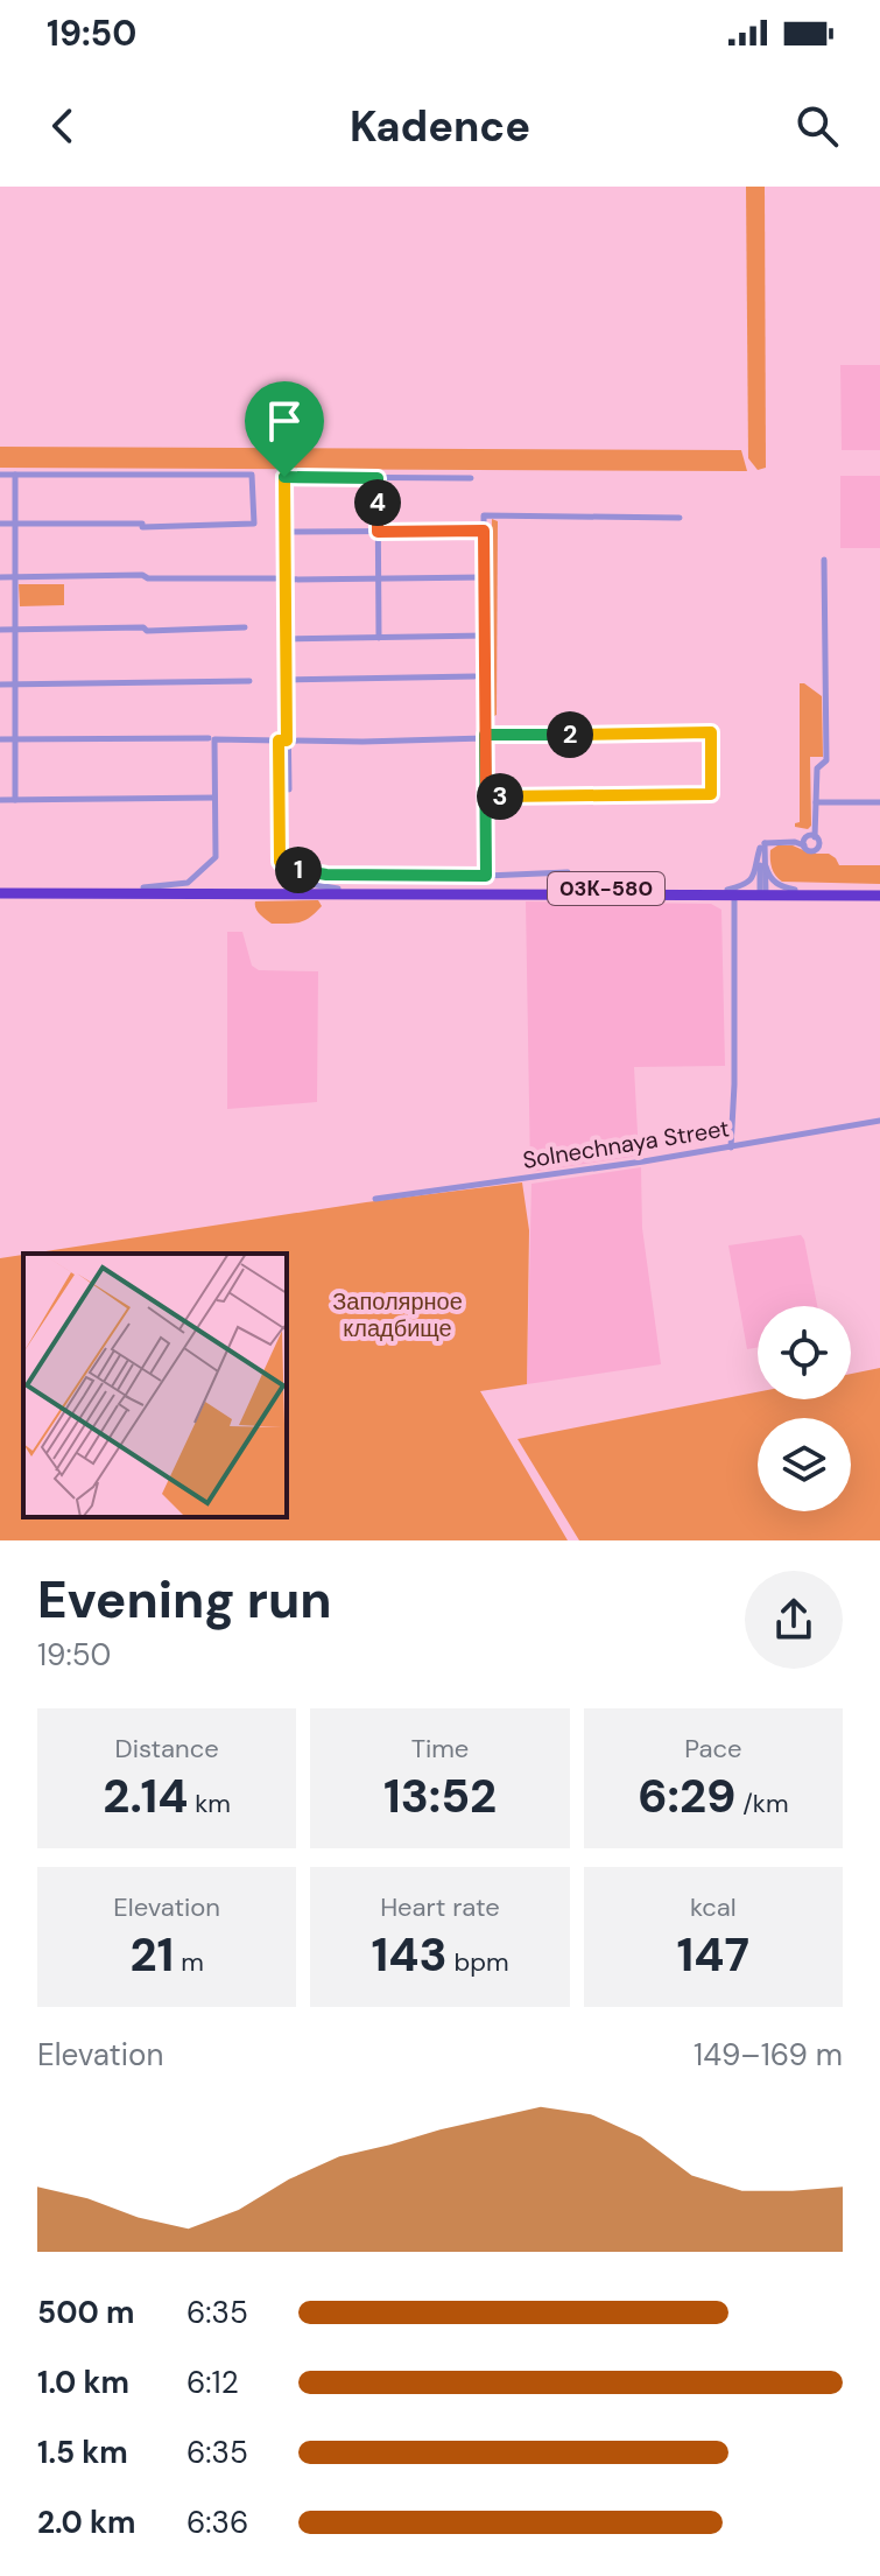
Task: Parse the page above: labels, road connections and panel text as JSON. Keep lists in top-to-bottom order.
{
  "streets": {
    "highway": ["03К-580"],
    "street": ["Solnechnaya Street"]
  },
  "parks": ["Заполярное кладбище"],
  "page": {
    "status": "19:50",
    "header": "Kadence",
    "pins": [
      "4",
      "2",
      "3",
      "1"
    ],
    "heading": ["Evening run", "19:50"],
    "stats": [
      ["Distance", "2.14 km"],
      ["Time", "13:52"],
      ["Pace", "6:29 /km"],
      ["Elevation", "21 m"],
      ["Heart rate", "143 bpm"],
      ["kcal", "147"]
    ],
    "chart": ["Elevation", "149–169 m"],
    "list": [
      {
        "name": "500 m",
        "note": "6:35"
      },
      {
        "name": "1.0 km",
        "note": "6:12"
      },
      {
        "name": "1.5 km",
        "note": "6:35"
      },
      {
        "name": "2.0 km",
        "note": "6:36"
      }
    ]
  }
}
